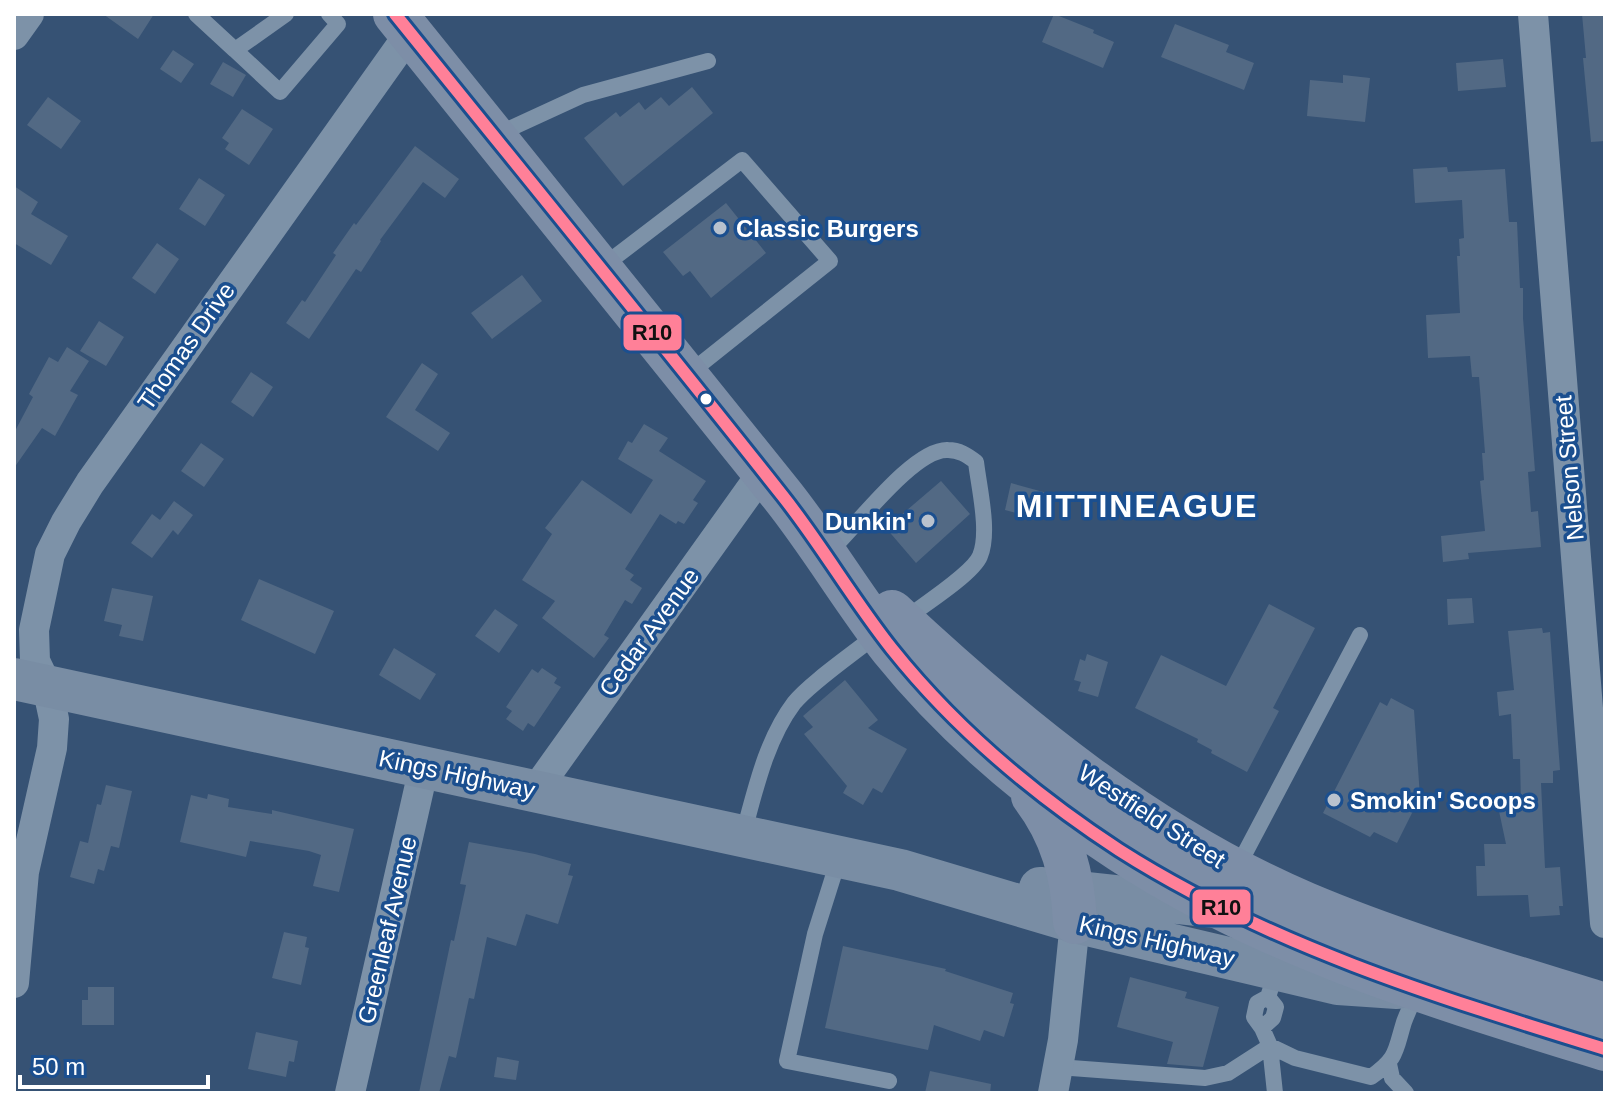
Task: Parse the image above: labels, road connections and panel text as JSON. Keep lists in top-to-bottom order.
{
  "streets": {
    "main road": ["Kings Highway", "Westfield Street"],
    "street": [
      "Thomas Drive",
      "Nelson Street",
      "Cedar Avenue",
      "Greenleaf Avenue"
    ]
  },
  "crossings": [
    ["Thomas Drive", "Kings Highway"],
    ["Thomas Drive", "Westfield Street"],
    ["Cedar Avenue", "Kings Highway"],
    ["Cedar Avenue", "Westfield Street"],
    ["Kings Highway", "Westfield Street"],
    ["Kings Highway", "Greenleaf Avenue"]
  ],
  "districts": ["MITTINEAGUE"],
  "places": ["Classic Burgers", "Dunkin'", "Smokin' Scoops"],
  "lines": ["transit line R10"],
  "scale_bar": "50 m"
}
